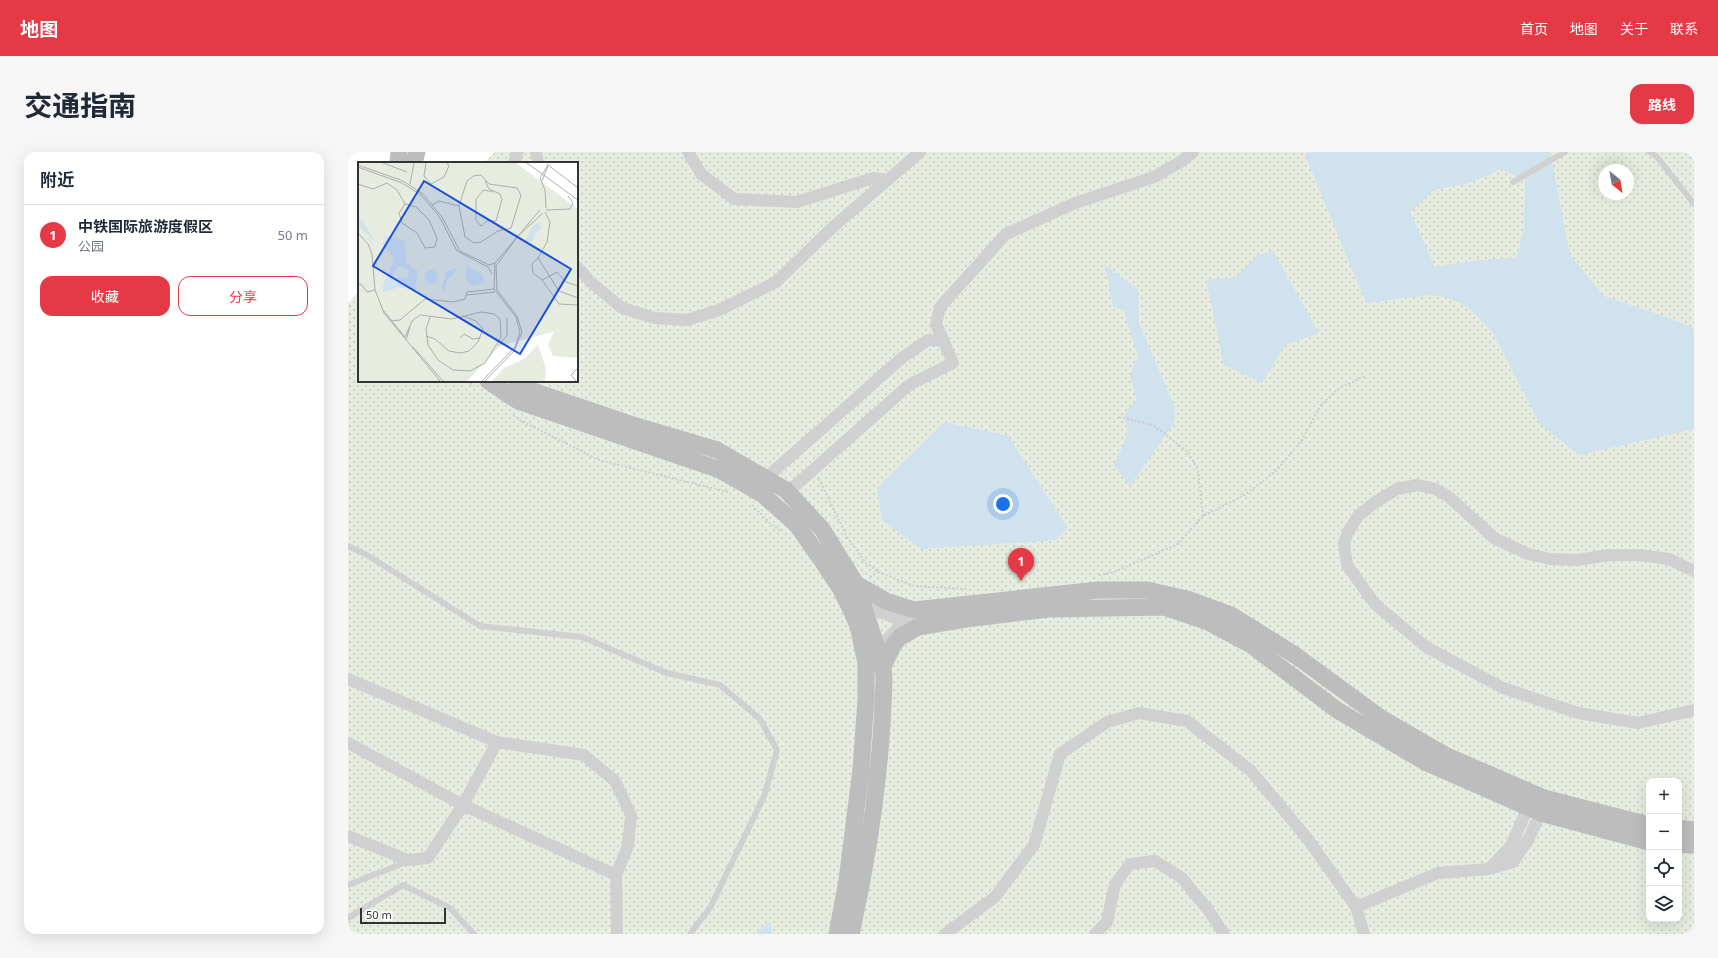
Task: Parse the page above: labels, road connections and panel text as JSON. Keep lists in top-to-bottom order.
{
  "scale_bar": "50 m",
  "north": "bottom right",
  "page": {
    "header": "地图",
    "nav": [
      "首页",
      "地图",
      "关于",
      "联系"
    ],
    "title": "交通指南",
    "buttons": [
      "路线",
      ["收藏", "分享"]
    ],
    "heading": "附近",
    "list": [
      {
        "mark": "1",
        "name": "中铁国际旅游度假区",
        "note": "公园",
        "value": "50 m"
      }
    ],
    "pins": "1",
    "map_buttons": ["+", "−"],
    "scale": "50 m"
  }
}
